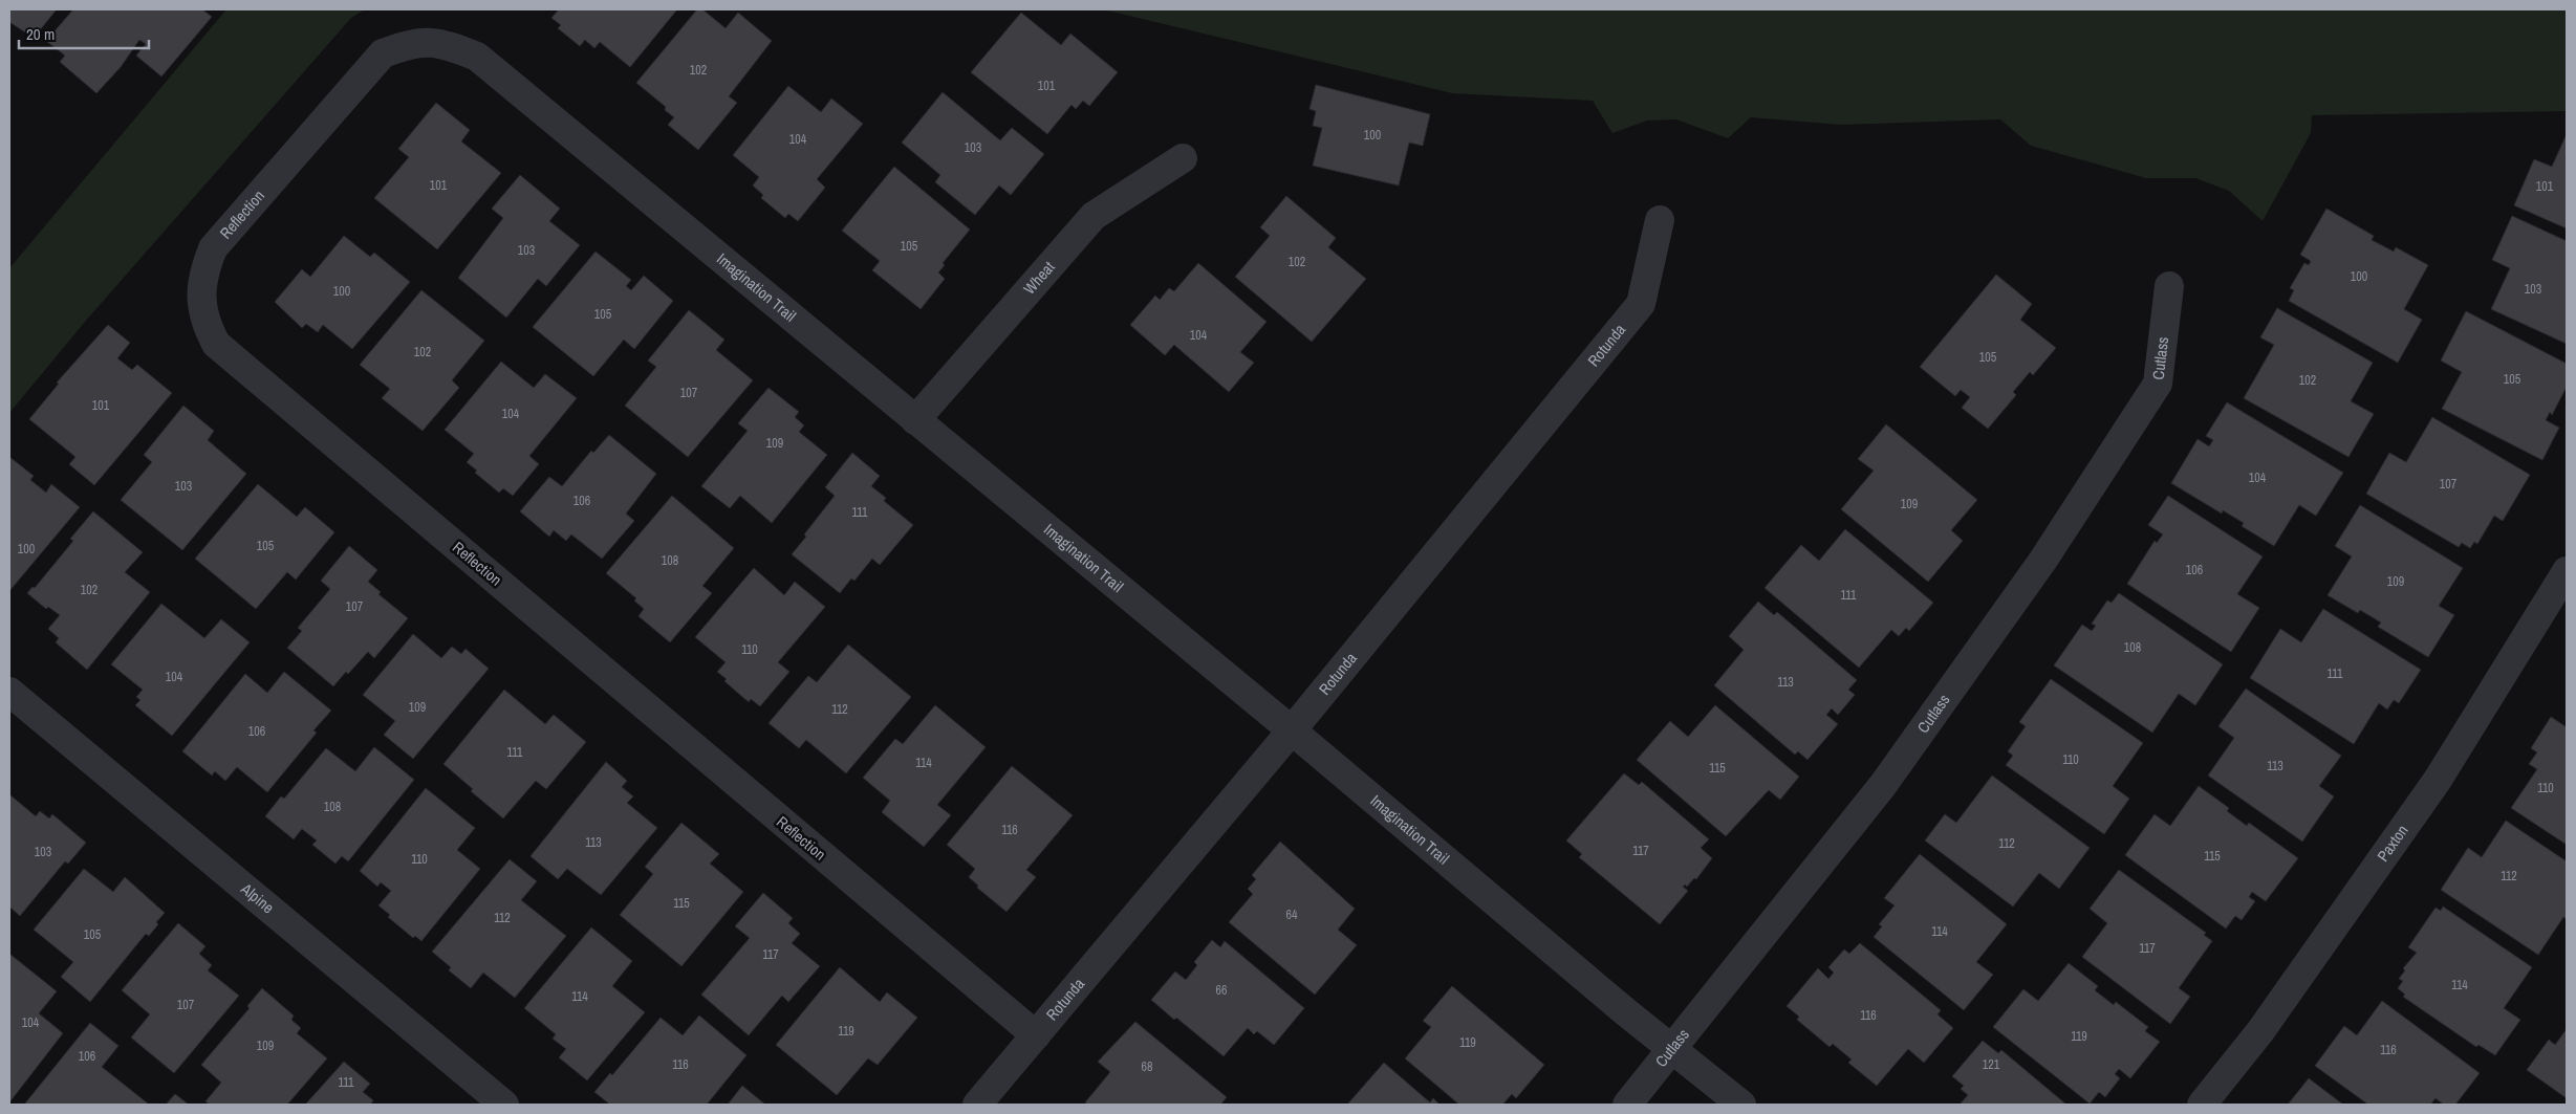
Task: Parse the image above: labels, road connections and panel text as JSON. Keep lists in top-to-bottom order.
{
  "streets": {
    "street": [
      "Reflection",
      "Wheat",
      "Imagination Trail",
      "Rotunda",
      "Cutlass",
      "Paxton",
      "Alpine"
    ]
  },
  "crossings": [
    ["Reflection", "Imagination Trail"],
    ["Reflection", "Rotunda"],
    ["Wheat", "Imagination Trail"],
    ["Imagination Trail", "Rotunda"],
    ["Imagination Trail", "Cutlass"]
  ],
  "house_numbers": [
    "102",
    "101",
    "100",
    "104",
    "103",
    "101",
    "101",
    "105",
    "103",
    "102",
    "100",
    "103",
    "100",
    "105",
    "104",
    "102",
    "105",
    "105",
    "102",
    "107",
    "101",
    "104",
    "109",
    "104",
    "107",
    "103",
    "106",
    "109",
    "111",
    "105",
    "100",
    "108",
    "106",
    "109",
    "102",
    "111",
    "107",
    "108",
    "110",
    "111",
    "104",
    "113",
    "109",
    "112",
    "106",
    "111",
    "110",
    "114",
    "113",
    "115",
    "110",
    "108",
    "116",
    "113",
    "112",
    "117",
    "103",
    "115",
    "110",
    "112",
    "115",
    "64",
    "112",
    "114",
    "105",
    "117",
    "117",
    "114",
    "66",
    "114",
    "107",
    "116",
    "104",
    "119",
    "119",
    "119",
    "109",
    "116",
    "106",
    "116",
    "121",
    "68",
    "111"
  ],
  "scale_bar": "20 m"
}
